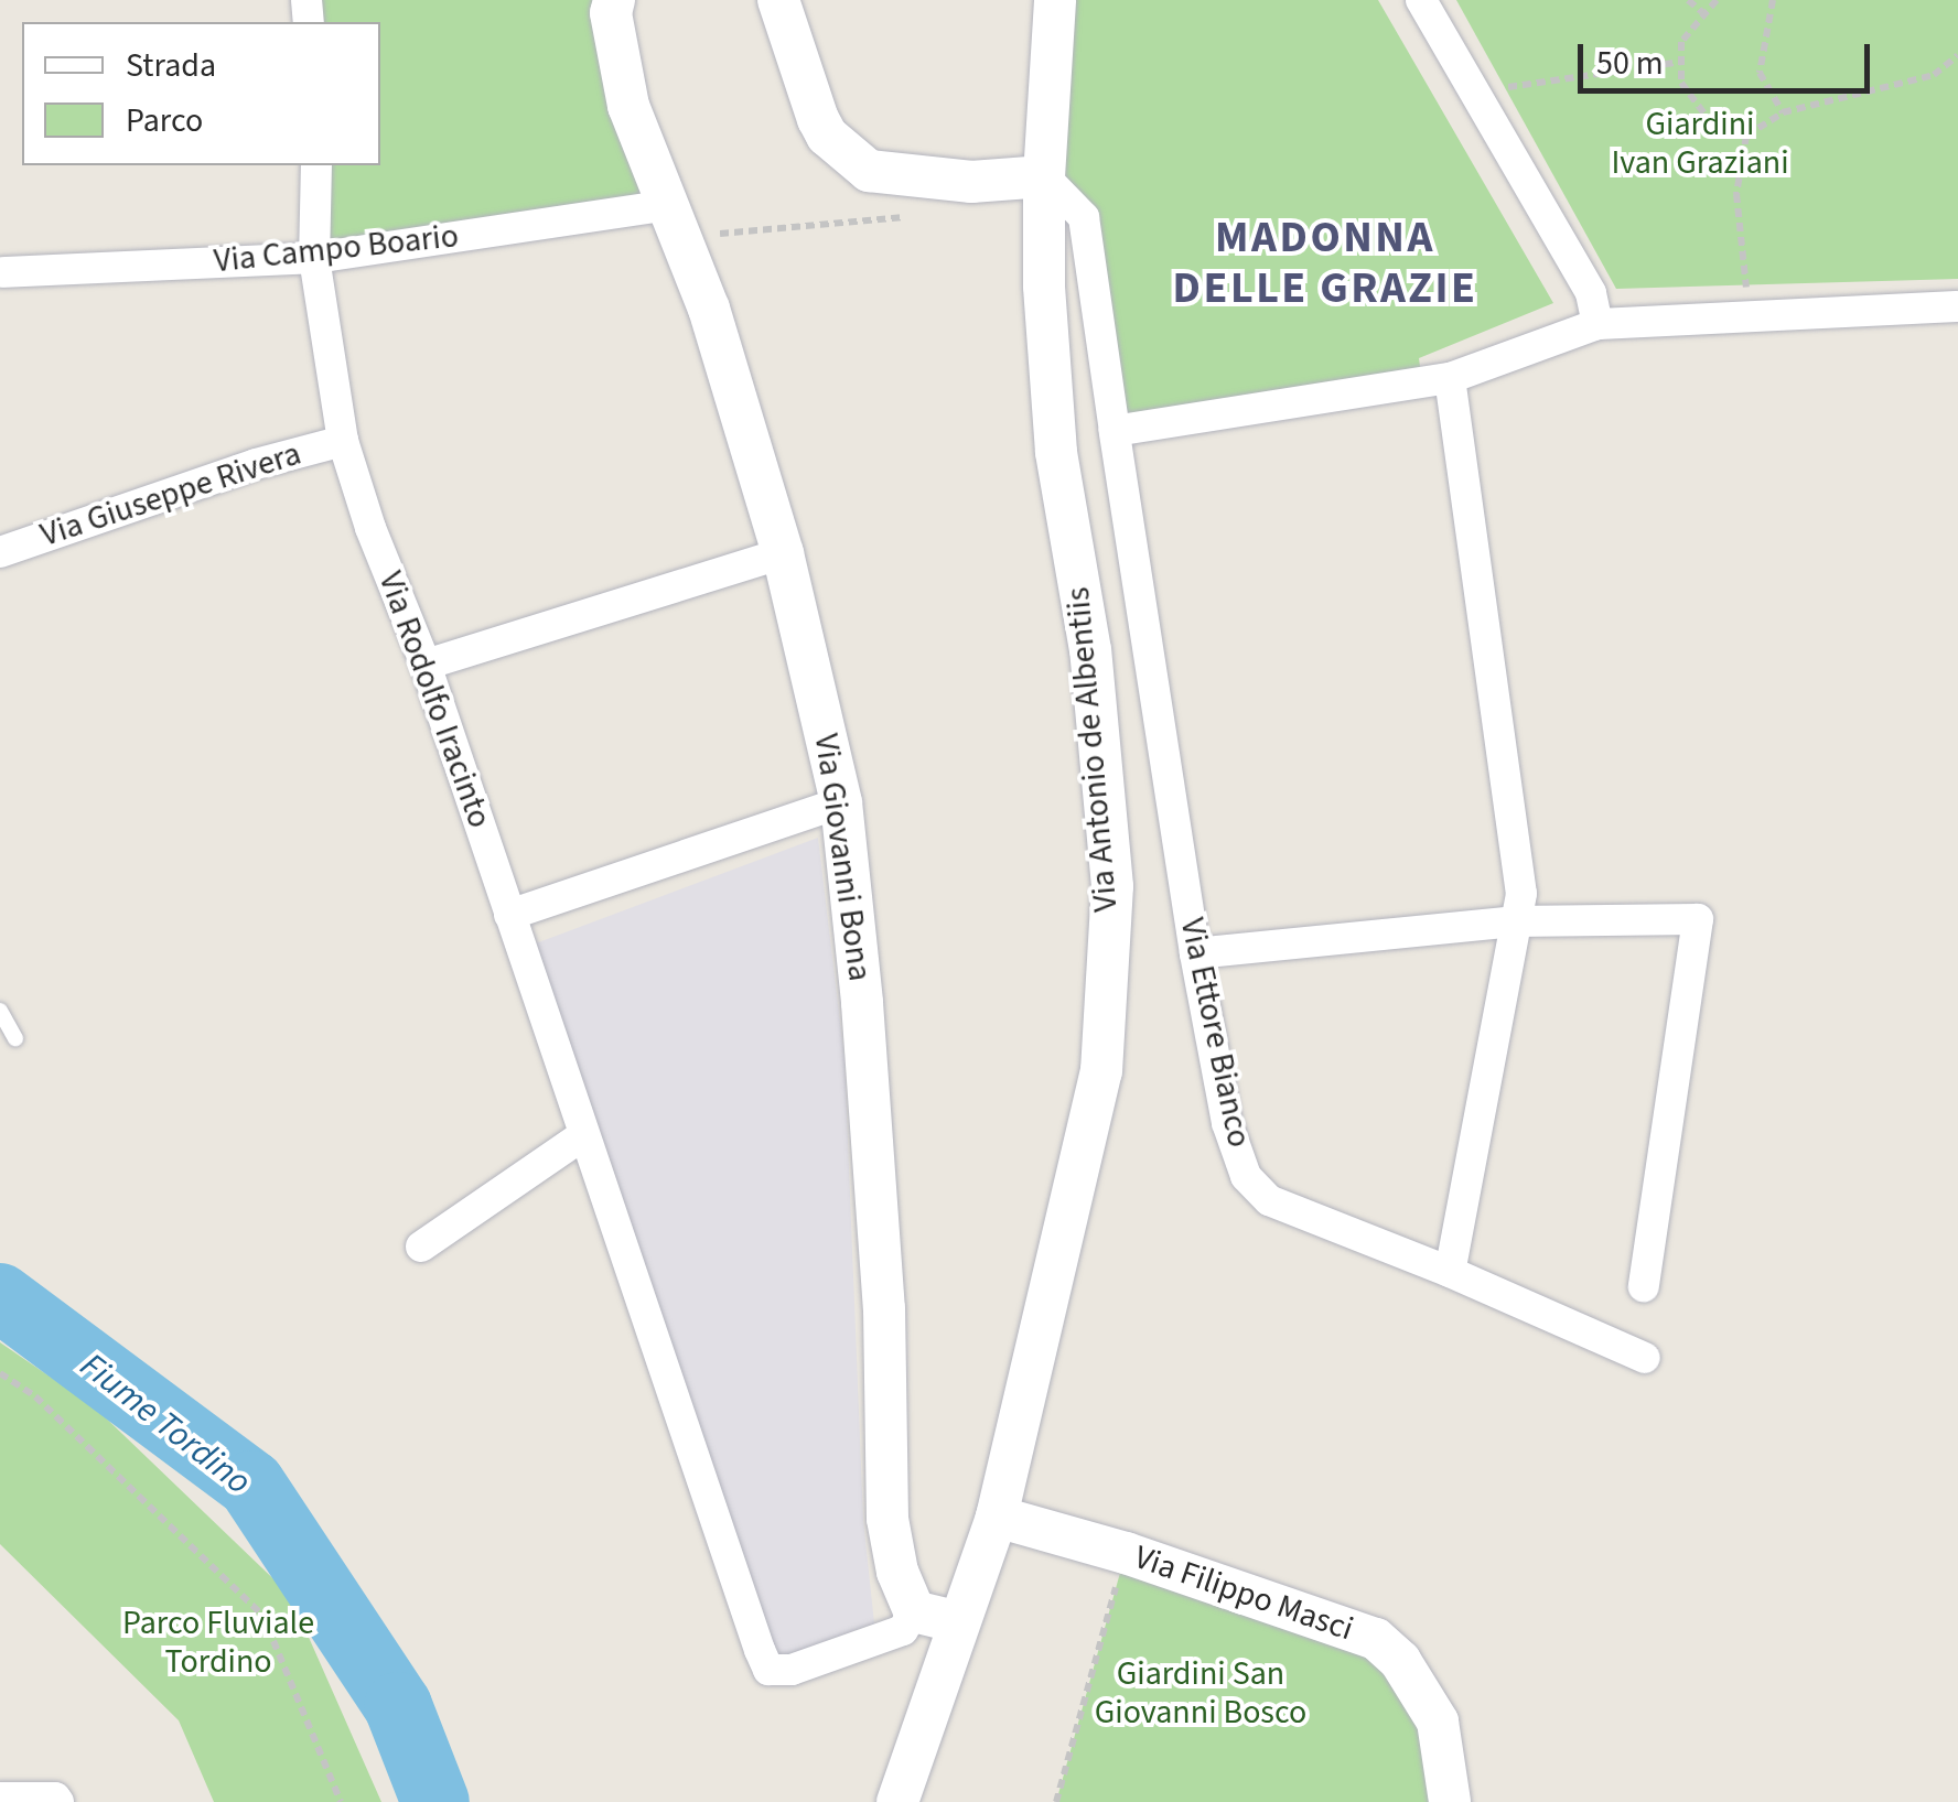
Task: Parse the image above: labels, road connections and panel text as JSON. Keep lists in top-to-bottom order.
{
  "streets": {
    "main road": ["Via Antonio de Albentiis", "Via Giovanni Bona", "Via Filippo Masci"],
    "street": [
      "Via Campo Boario",
      "Via Giuseppe Rivera",
      "Via Rodolfo Iracinto",
      "Via Ettore Bianco"
    ]
  },
  "crossings": [
    ["Via Campo Boario", "Via Rodolfo Iracinto"],
    ["Via Campo Boario", "Via Giovanni Bona"],
    ["Via Giuseppe Rivera", "Via Rodolfo Iracinto"],
    ["Via Rodolfo Iracinto", "Via Giovanni Bona"],
    ["Via Antonio de Albentiis", "Via Ettore Bianco"],
    ["Via Antonio de Albentiis", "Via Filippo Masci"]
  ],
  "districts": ["MADONNA DELLE GRAZIE"],
  "water": ["Fiume Tordino"],
  "parks": ["Giardini Ivan Graziani", "Parco Fluviale Tordino", "Giardini San Giovanni Bosco"],
  "legend": ["Strada", "Parco"],
  "scale_bar": "50 m"
}
